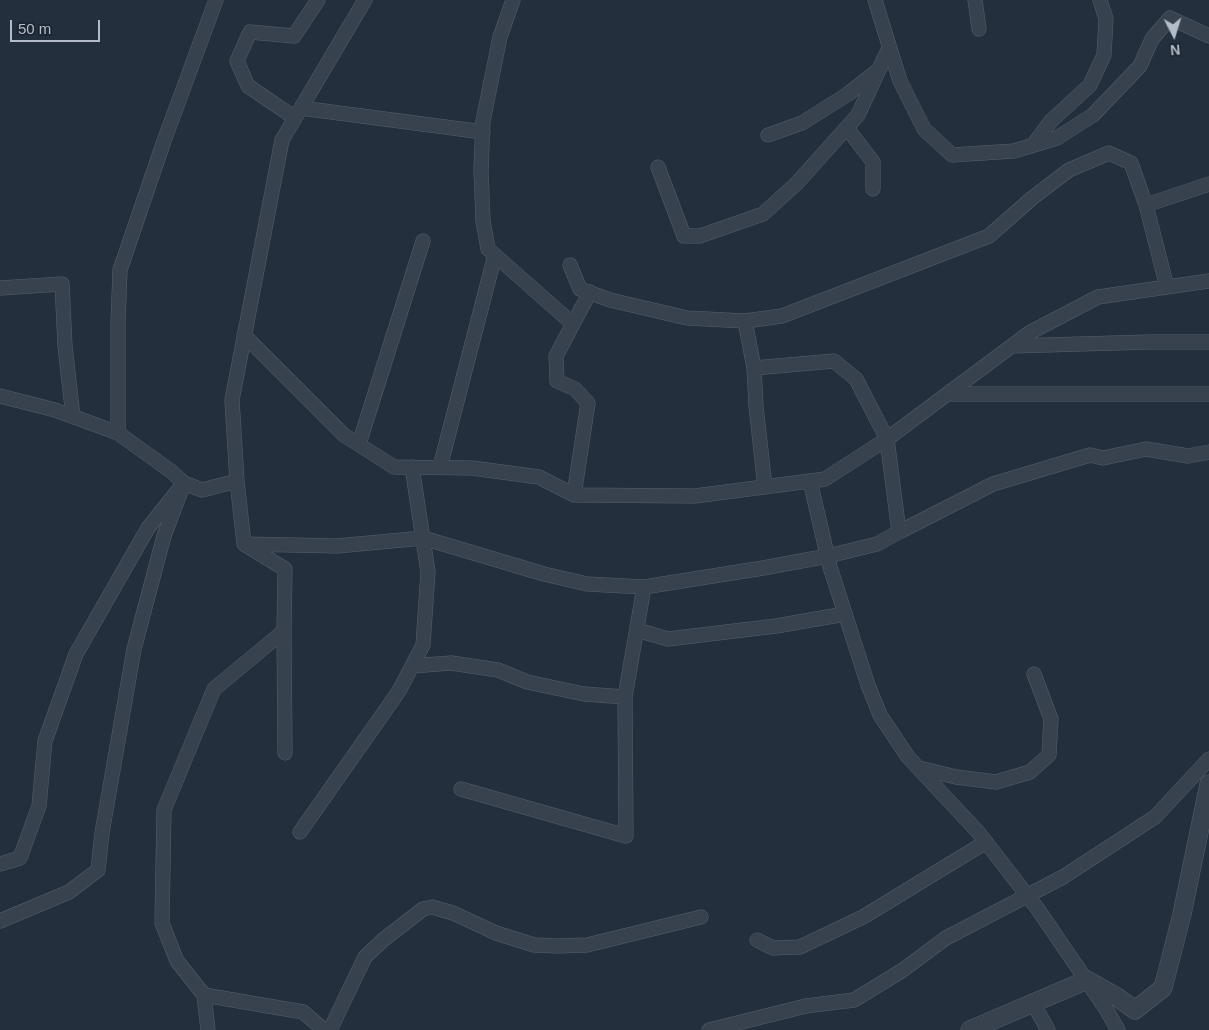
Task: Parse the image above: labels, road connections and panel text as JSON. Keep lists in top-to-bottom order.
{
  "scale_bar": "50 m",
  "north": "bottom"
}
